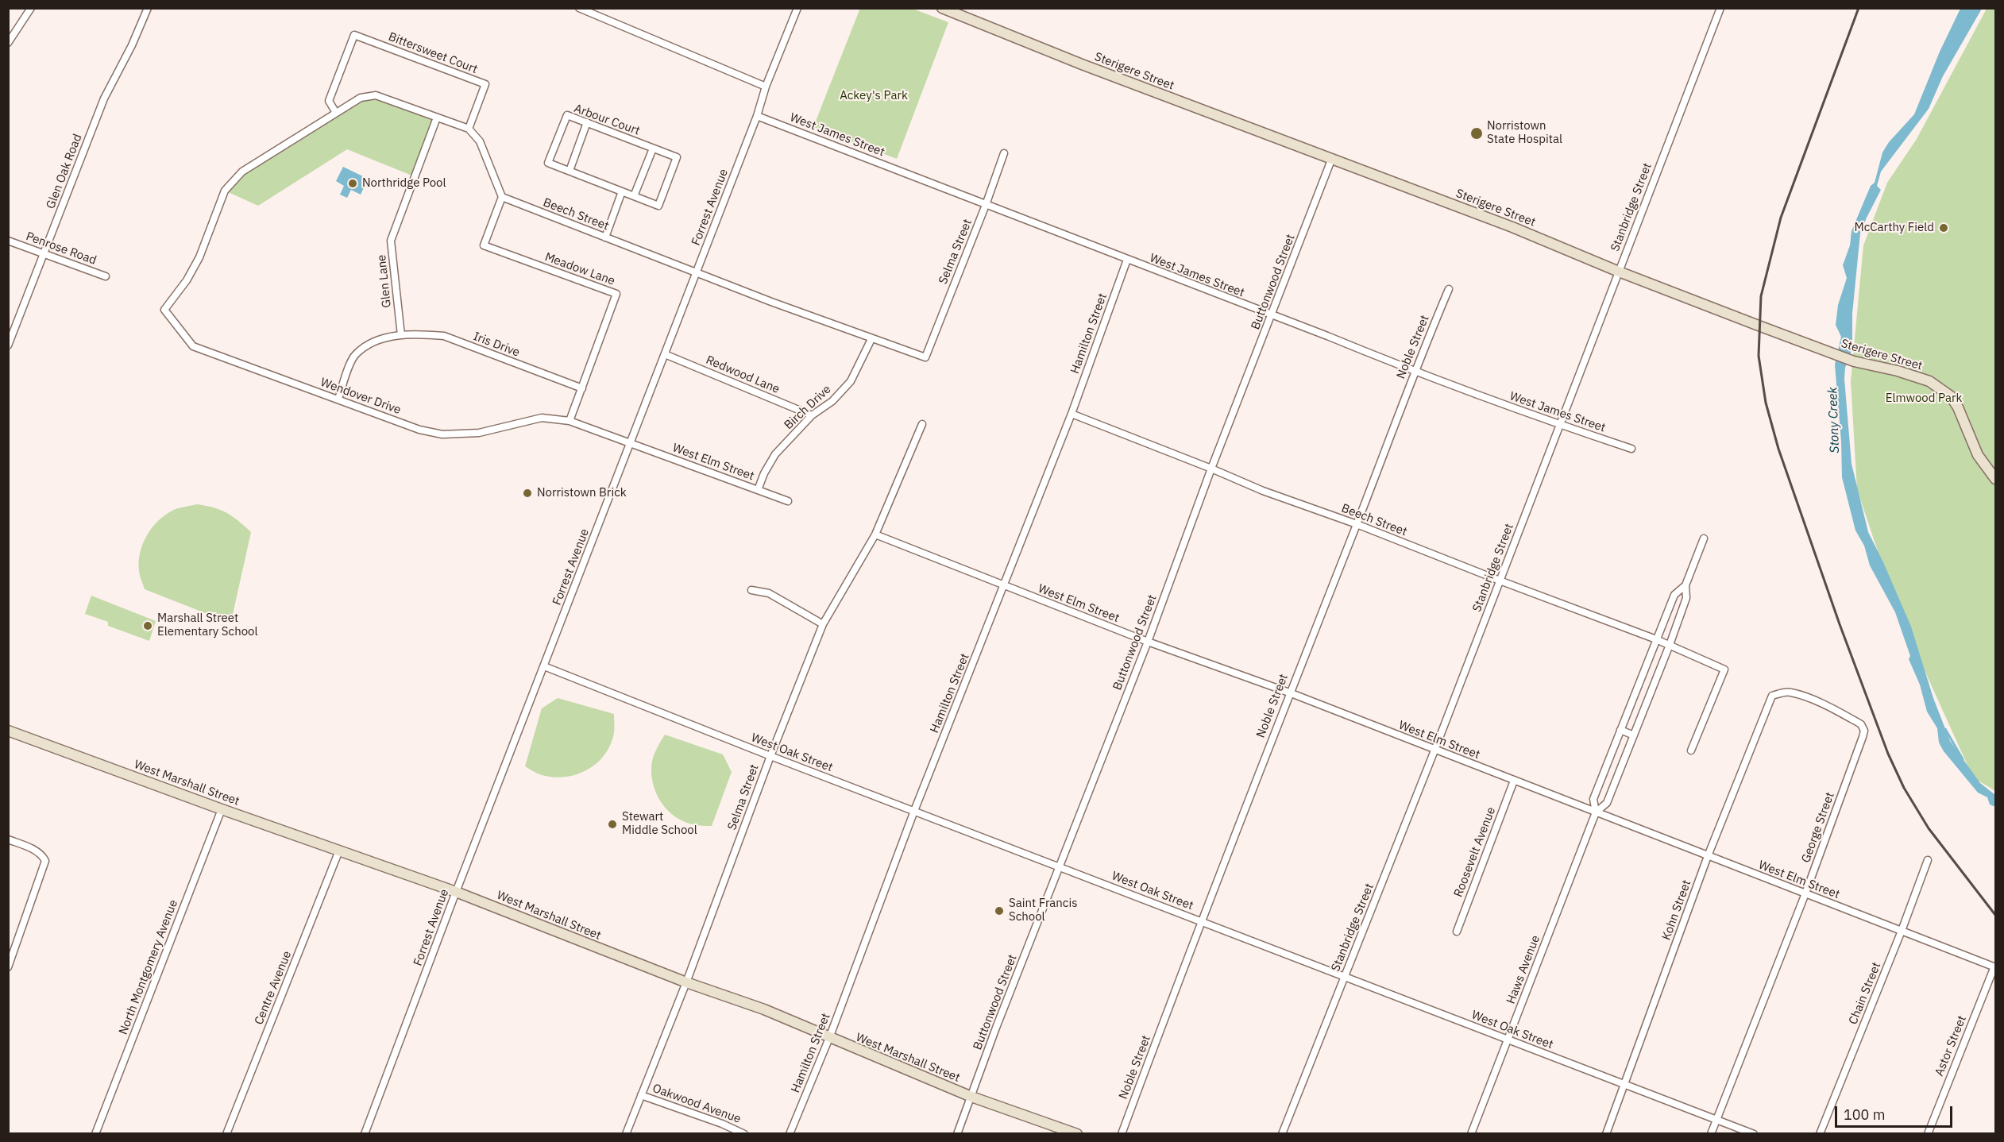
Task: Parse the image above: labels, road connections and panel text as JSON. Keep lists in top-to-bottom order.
{
  "streets": {
    "street": [
      "Bittersweet Court",
      "Sterigere Street",
      "Arbour Court",
      "West James Street",
      "Glen Oak Road",
      "Forrest Avenue",
      "Stanbridge Street",
      "Beech Street",
      "Penrose Road",
      "Selma Street",
      "Meadow Lane",
      "Glen Lane",
      "Buttonwood Street",
      "Hamilton Street",
      "Iris Drive",
      "Noble Street",
      "Redwood Lane",
      "Wendover Drive",
      "Birch Drive",
      "West Elm Street",
      "West Oak Street",
      "West Marshall Street",
      "George Street",
      "Roosevelt Avenue",
      "Kohn Street",
      "North Montgomery Avenue",
      "Haws Avenue",
      "Centre Avenue",
      "Chain Street",
      "Astor Street",
      "Oakwood Avenue"
    ]
  },
  "crossings": [
    ["Bittersweet Court", "Wendover Drive"],
    ["Sterigere Street", "Stanbridge Street"],
    ["Sterigere Street", "Buttonwood Street"],
    ["West James Street", "Forrest Avenue"],
    ["West James Street", "Stanbridge Street"],
    ["West James Street", "Selma Street"],
    ["West James Street", "Buttonwood Street"],
    ["West James Street", "Hamilton Street"],
    ["West James Street", "Noble Street"],
    ["Glen Oak Road", "Penrose Road"],
    ["Forrest Avenue", "Beech Street"],
    ["Forrest Avenue", "Redwood Lane"],
    ["Forrest Avenue", "Wendover Drive"],
    ["Forrest Avenue", "West Elm Street"],
    ["Forrest Avenue", "West Oak Street"],
    ["Forrest Avenue", "West Marshall Street"],
    ["Stanbridge Street", "Beech Street"],
    ["Stanbridge Street", "West Elm Street"],
    ["Stanbridge Street", "West Oak Street"],
    ["Beech Street", "Selma Street"],
    ["Beech Street", "Meadow Lane"],
    ["Beech Street", "Buttonwood Street"],
    ["Beech Street", "Hamilton Street"],
    ["Beech Street", "Noble Street"],
    ["Beech Street", "Birch Drive"],
    ["Beech Street", "Haws Avenue"],
    ["Selma Street", "West Elm Street"],
    ["Selma Street", "West Oak Street"],
    ["Selma Street", "West Marshall Street"],
    ["Selma Street", "Oakwood Avenue"],
    ["Meadow Lane", "Iris Drive"],
    ["Meadow Lane", "Wendover Drive"],
    ["Glen Lane", "Iris Drive"],
    ["Buttonwood Street", "West Elm Street"],
    ["Buttonwood Street", "West Oak Street"],
    ["Buttonwood Street", "West Marshall Street"],
    ["Hamilton Street", "West Elm Street"],
    ["Hamilton Street", "West Oak Street"],
    ["Hamilton Street", "West Marshall Street"],
    ["Iris Drive", "Wendover Drive"],
    ["Noble Street", "West Elm Street"],
    ["Noble Street", "West Oak Street"],
    ["Redwood Lane", "Birch Drive"],
    ["Wendover Drive", "West Elm Street"],
    ["Birch Drive", "West Elm Street"],
    ["West Elm Street", "George Street"],
    ["West Elm Street", "Roosevelt Avenue"],
    ["West Elm Street", "Kohn Street"],
    ["West Elm Street", "Haws Avenue"],
    ["West Elm Street", "Chain Street"],
    ["West Elm Street", "Astor Street"],
    ["West Oak Street", "George Street"],
    ["West Oak Street", "Kohn Street"],
    ["West Oak Street", "Haws Avenue"],
    ["West Marshall Street", "North Montgomery Avenue"],
    ["West Marshall Street", "Centre Avenue"],
    ["George Street", "Kohn Street"]
  ],
  "water": ["Stony Creek"],
  "parks": ["Ackey's Park", "Elmwood Park"],
  "places": [
    "Norristown State Hospital",
    "Northridge Pool",
    "McCarthy Field",
    "Norristown Brick",
    "Marshall Street Elementary School",
    "Stewart Middle School",
    "Saint Francis School"
  ],
  "scale_bar": "100 m"
}
